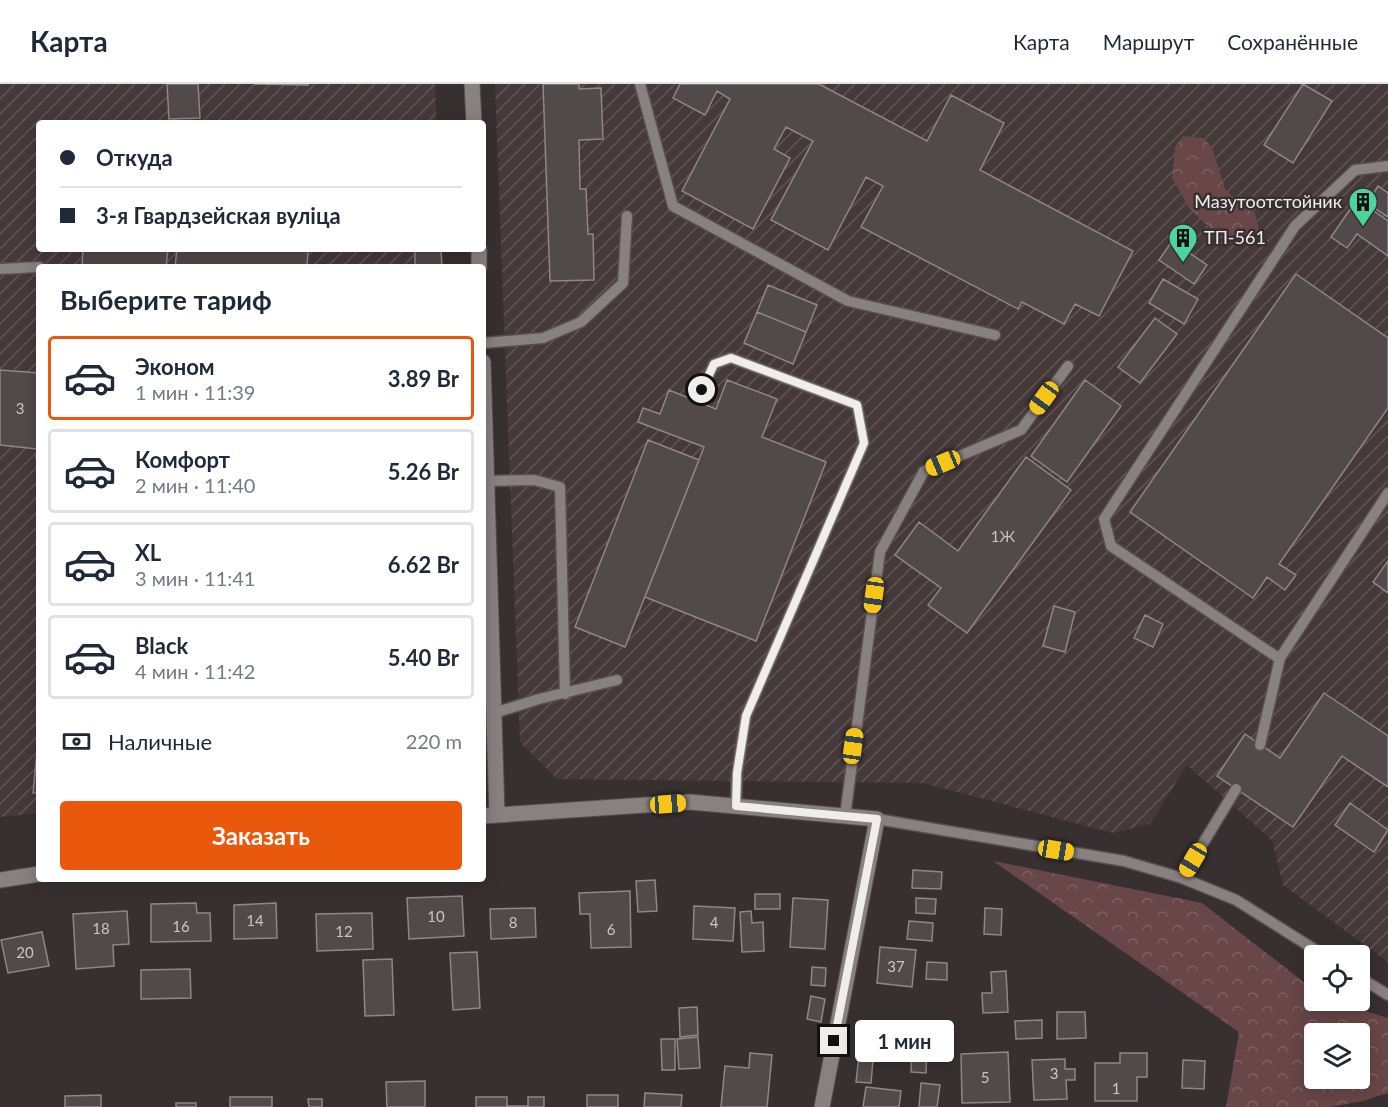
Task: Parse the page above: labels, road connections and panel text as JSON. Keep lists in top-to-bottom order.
{
  "places": {
    "building": ["Мазутоотстойник", "ТП-561"]
  },
  "house_numbers": [
    "3",
    "1Ж",
    "10",
    "14",
    "8",
    "4",
    "16",
    "18",
    "6",
    "12",
    "20",
    "37",
    "3",
    "5",
    "1"
  ],
  "page": {
    "header": "Карта",
    "nav": ["Карта", "Маршрут", "Сохранённые"],
    "banner": ["Откуда", "3-я Гвардзейская вуліца"],
    "heading": "Выберите тариф",
    "list": [
      {
        "name": "Эконом",
        "note": "1 мин · 11:39",
        "value": "3.89 Br"
      },
      {
        "name": "Комфорт",
        "note": "2 мин · 11:40",
        "value": "5.26 Br"
      },
      {
        "name": "XL",
        "note": "3 мин · 11:41",
        "value": "6.62 Br"
      },
      {
        "name": "Black",
        "note": "4 мин · 11:42",
        "value": "5.40 Br"
      }
    ],
    "pay": ["Наличные", "220 m"],
    "buttons": "Заказать",
    "bubble": "1 мин"
  }
}
